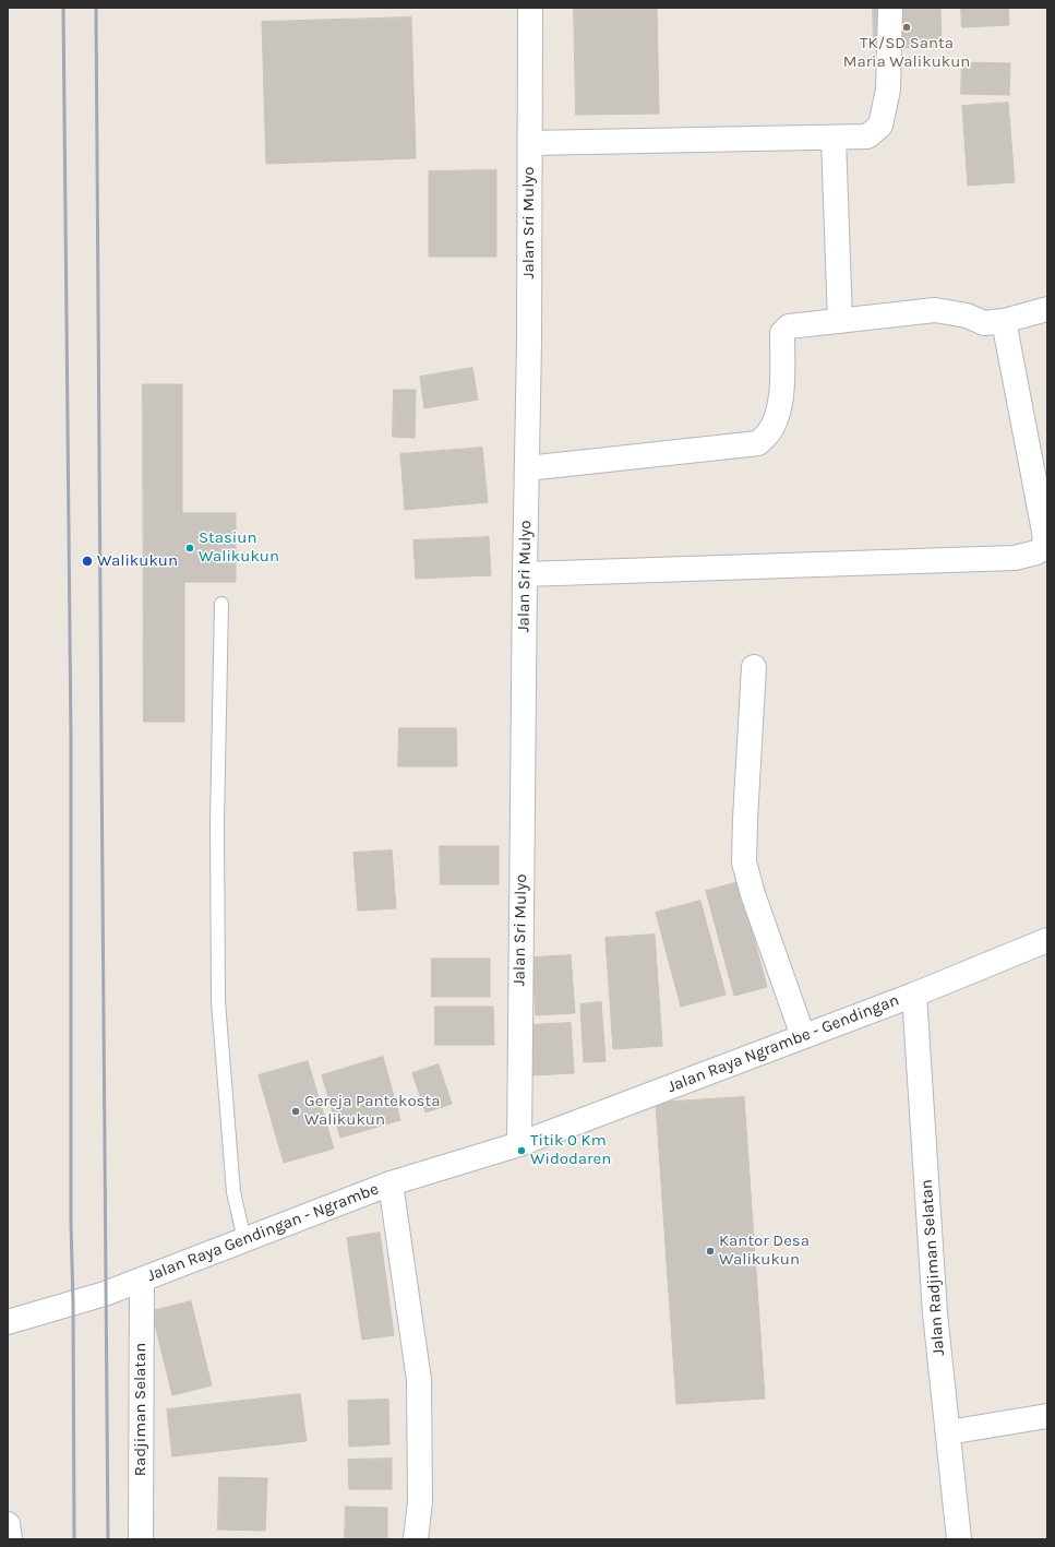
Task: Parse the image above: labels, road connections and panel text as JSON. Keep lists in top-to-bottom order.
{
  "streets": {
    "street": [
      "Jalan Sri Mulyo",
      "Jalan Raya Ngrambe - Gendingan",
      "Jalan Raya Gendingan - Ngrambe",
      "Jalan Radjiman Selatan",
      "Radjiman Selatan"
    ]
  },
  "crossings": [
    ["Jalan Sri Mulyo", "Jalan Raya Ngrambe - Gendingan"],
    ["Jalan Sri Mulyo", "Jalan Raya Gendingan - Ngrambe"],
    ["Jalan Raya Ngrambe - Gendingan", "Jalan Raya Gendingan - Ngrambe"],
    ["Jalan Raya Ngrambe - Gendingan", "Jalan Radjiman Selatan"],
    ["Jalan Raya Gendingan - Ngrambe", "Radjiman Selatan"]
  ],
  "places": [
    "TK/SD Santa Maria Walikukun",
    "Stasiun Walikukun",
    "Walikukun",
    "Gereja Pantekosta Walikukun",
    "Titik 0 Km Widodaren",
    "Kantor Desa Walikukun"
  ]
}
